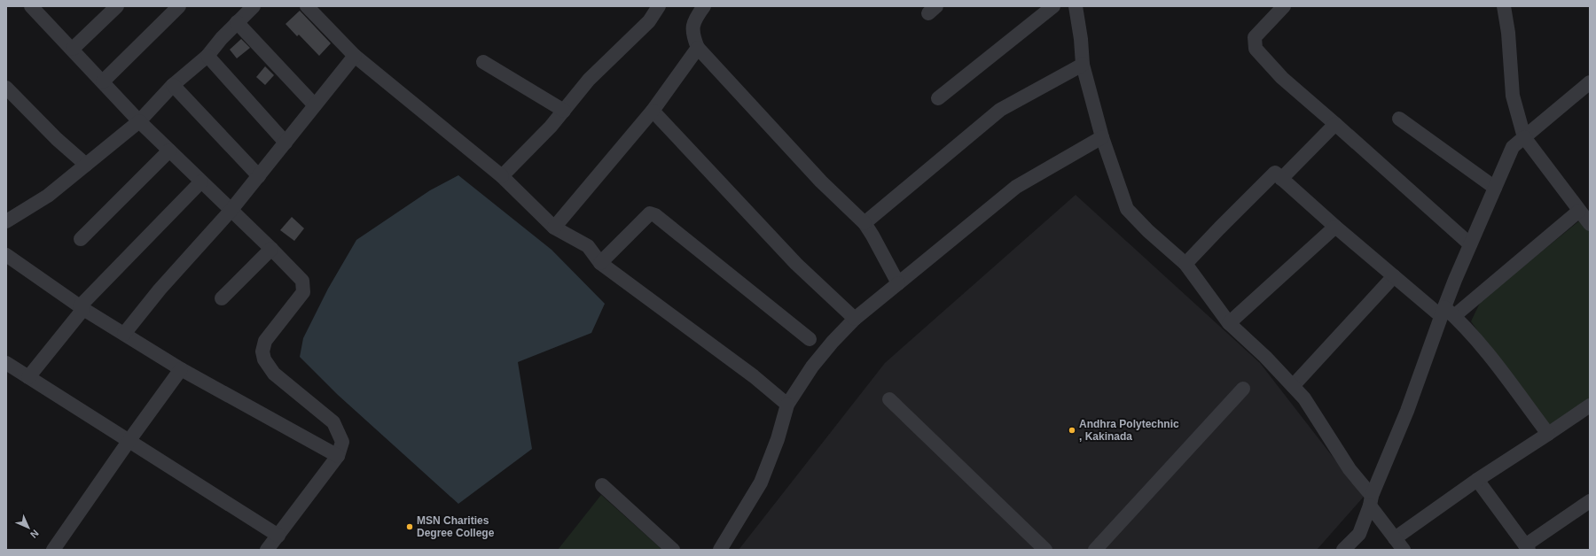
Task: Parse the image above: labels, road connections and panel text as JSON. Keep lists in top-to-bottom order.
{
  "places": ["Andhra Polytechnic , Kakinada", "MSN Charities Degree College"],
  "north": "bottom right"
}
